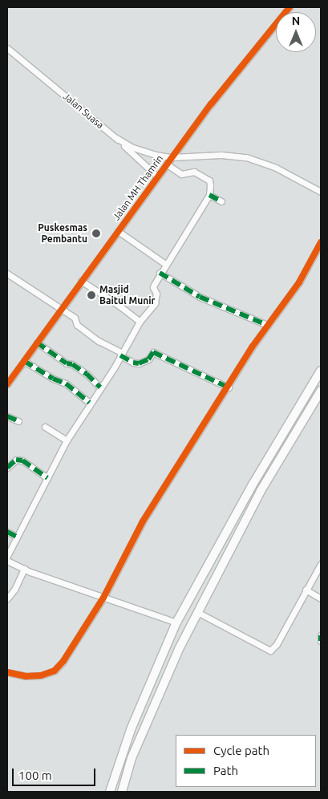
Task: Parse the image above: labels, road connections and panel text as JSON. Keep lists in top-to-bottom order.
{
  "streets": {
    "street": ["Jalan Suasa", "Jalan MH Thamrin"]
  },
  "crossings": [
    ["Jalan Suasa", "Jalan MH Thamrin"]
  ],
  "places": ["Puskesmas Pembantu", "Masjid Baitul Munir"],
  "legend": ["Cycle path", "Path"],
  "scale_bar": "100 m",
  "north": "top"
}
